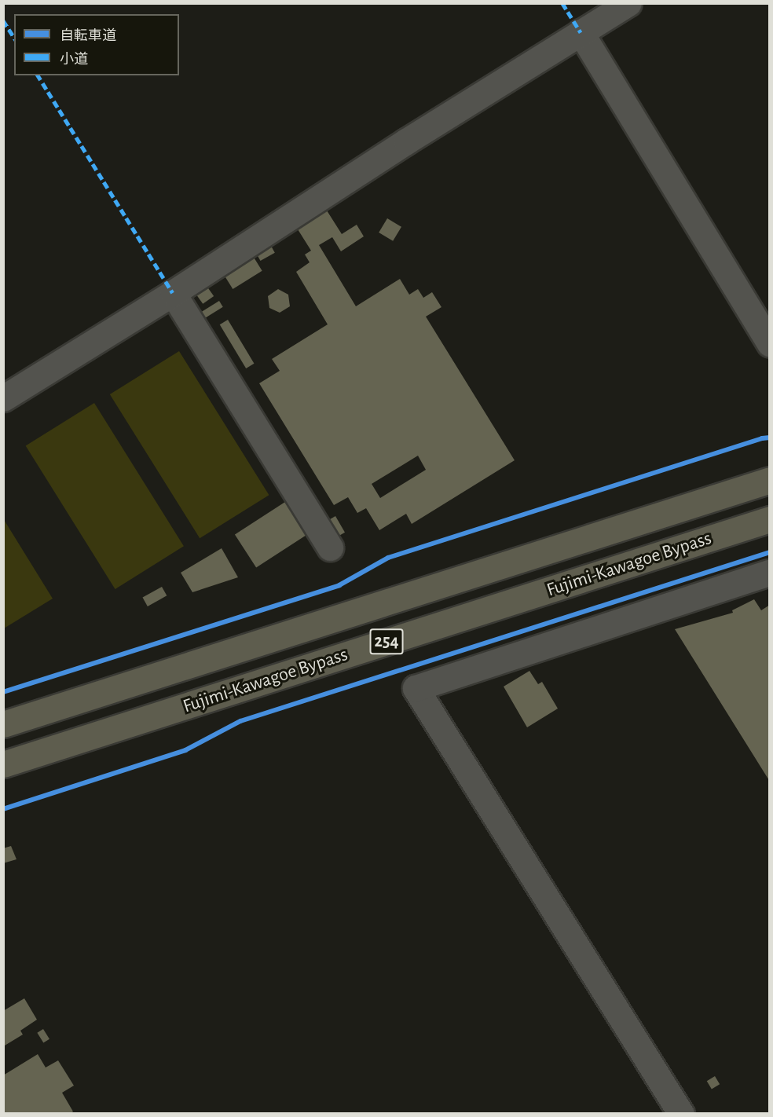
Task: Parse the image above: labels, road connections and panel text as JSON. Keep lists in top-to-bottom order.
{
  "streets": {
    "highway": ["Fujimi-Kawagoe Bypass", "254"]
  },
  "legend": ["自転車道", "小道"]
}
